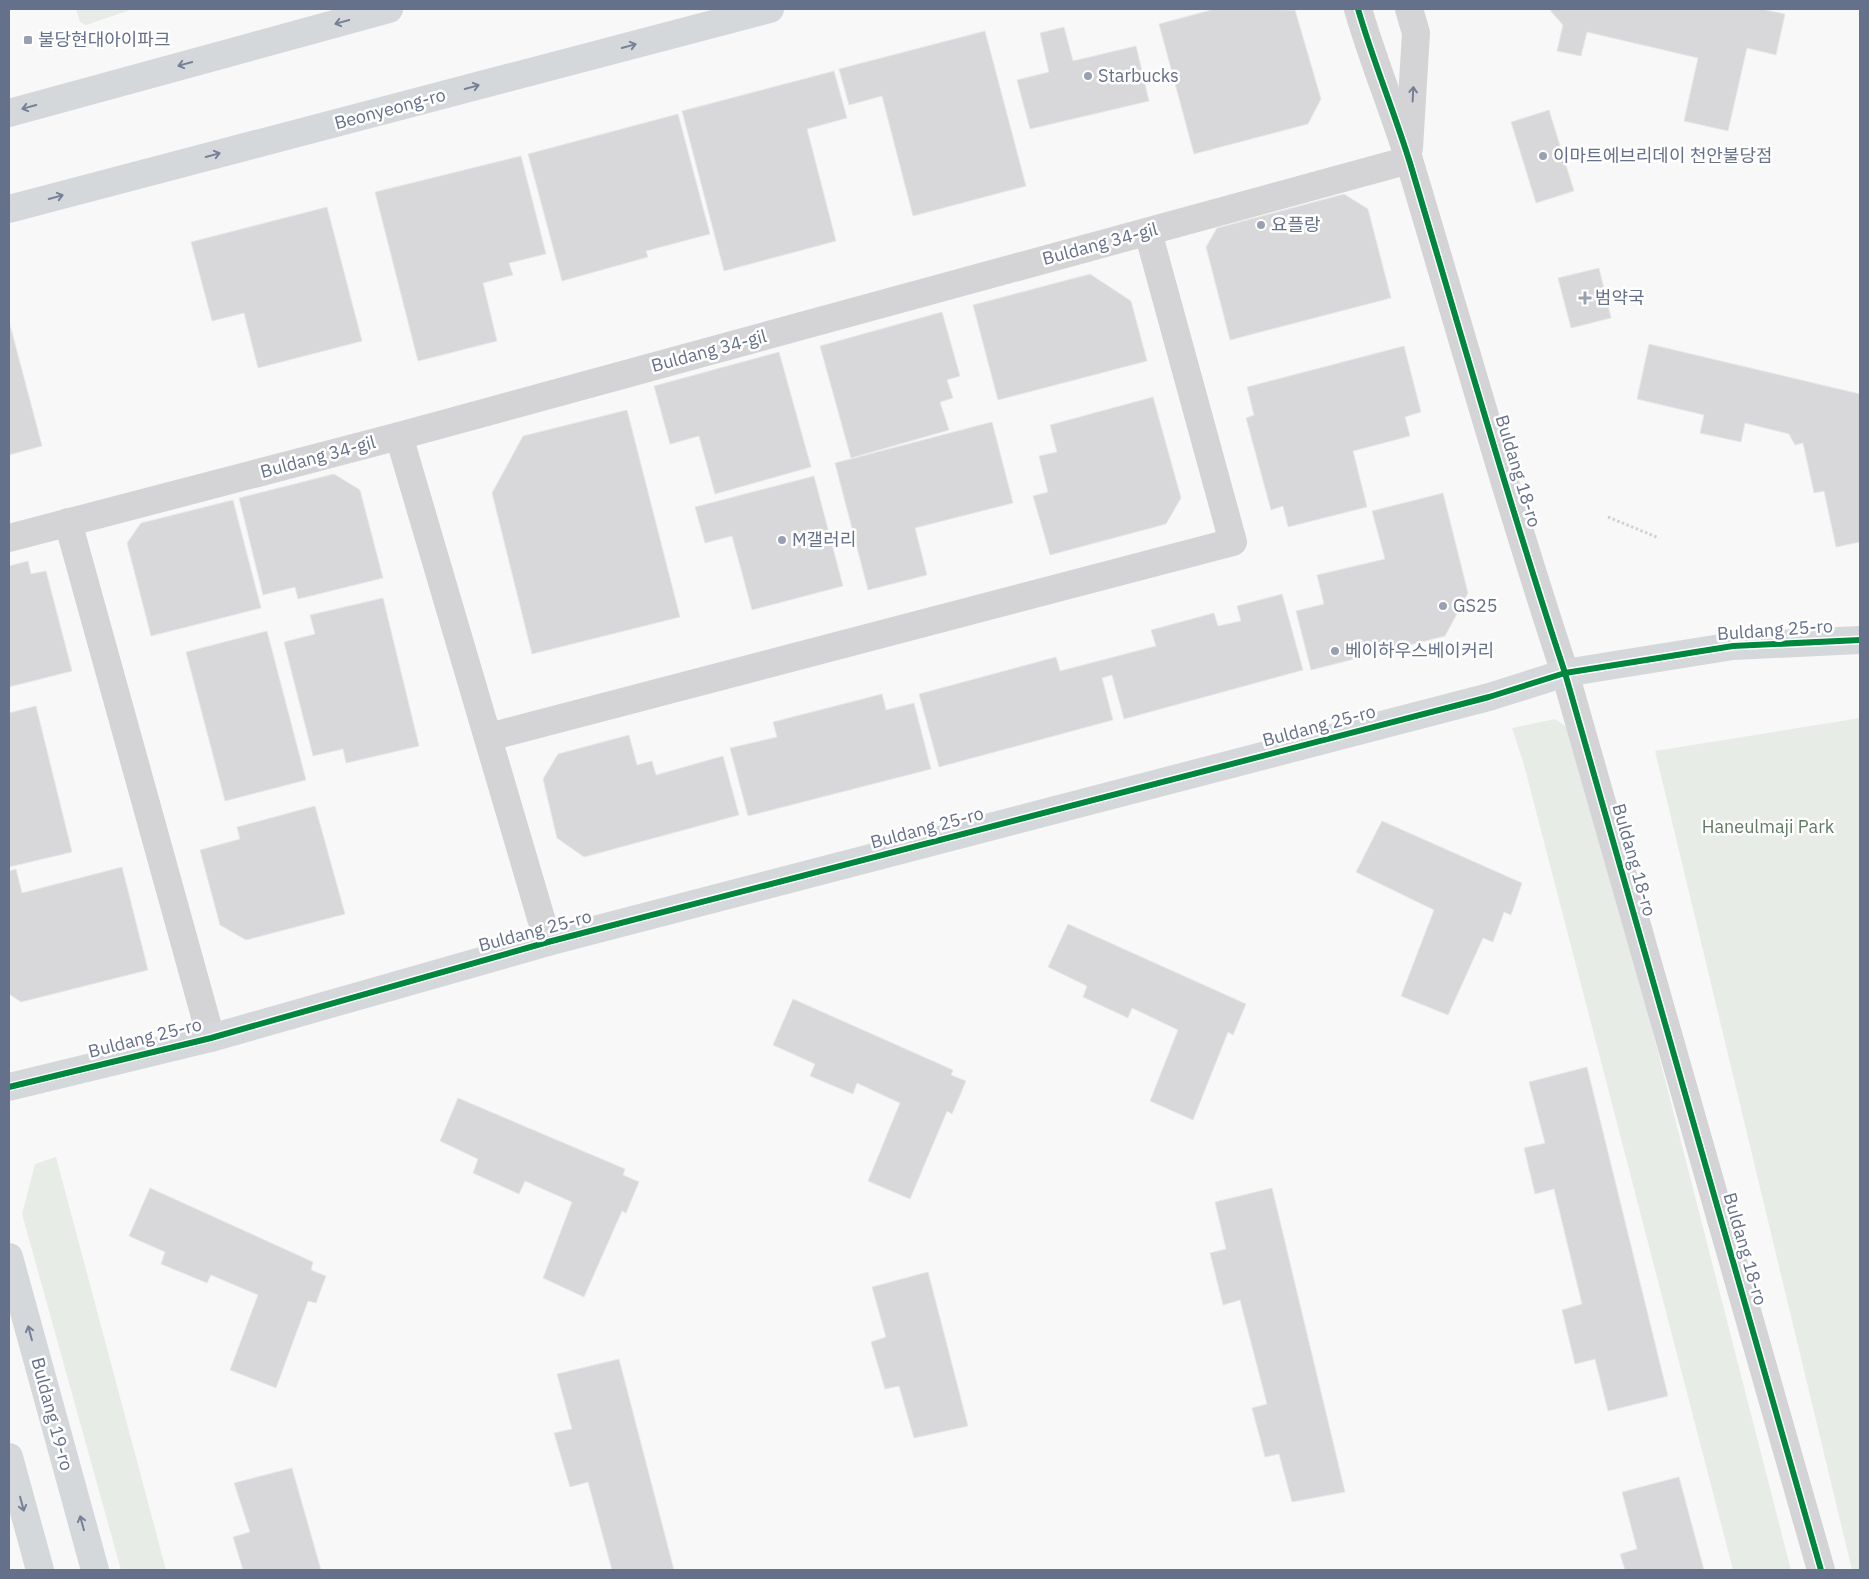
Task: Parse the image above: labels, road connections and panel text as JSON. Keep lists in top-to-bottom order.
{
  "streets": {
    "street": [
      "Beonyeong-ro",
      "Buldang 34-gil",
      "Buldang 18-ro",
      "Buldang 25-ro",
      "Buldang 19-ro"
    ]
  },
  "crossings": [
    ["Buldang 34-gil", "Buldang 18-ro"],
    ["Buldang 18-ro", "Buldang 25-ro"]
  ],
  "parks": ["Haneulmaji Park"],
  "places": {
    "transit": ["불당현대아이파크"],
    "other": [
      "Starbucks",
      "이마트에브리데이 천안불당점",
      "요플랑",
      "M갤러리",
      "GS25",
      "베이하우스베이커리"
    ],
    "health": ["범약국"]
  }
}
